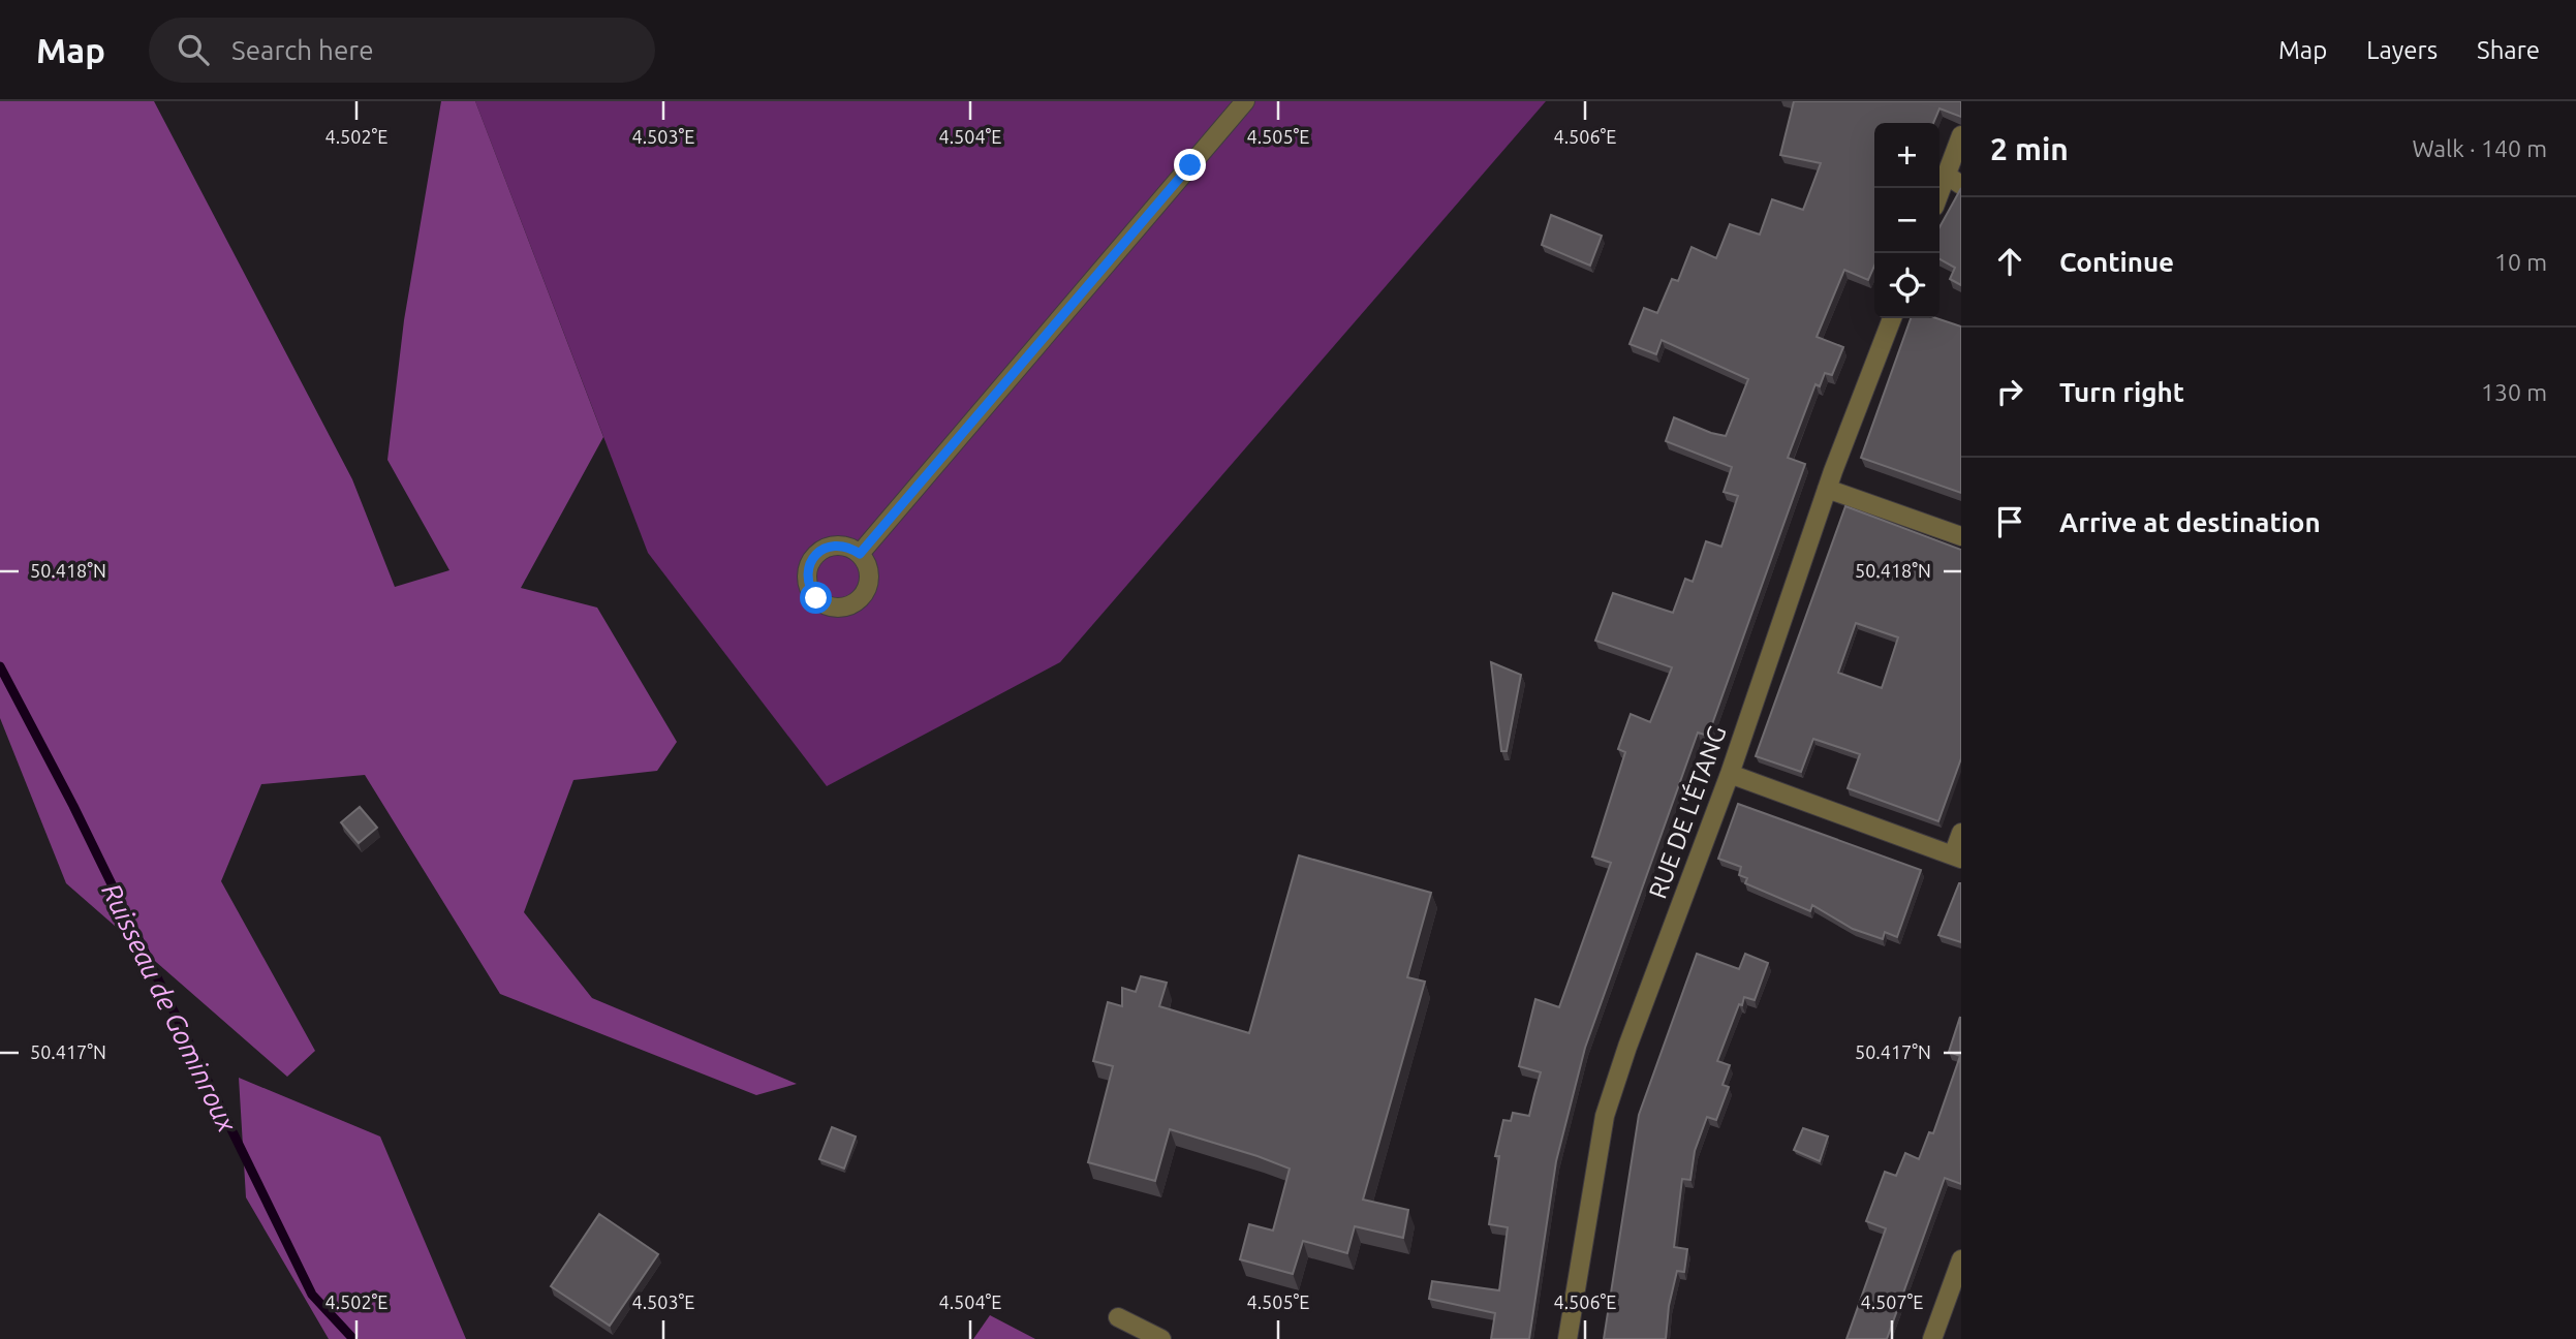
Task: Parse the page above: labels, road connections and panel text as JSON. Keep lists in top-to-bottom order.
{
  "streets": {
    "street": ["RUE DE L'ÉTANG"]
  },
  "water": ["Ruisseau de Gominroux"],
  "page": {
    "header": "Map",
    "search": "Search here",
    "nav": ["Map", "Layers", "Share"],
    "heading": ["2 min", "Walk · 140 m"],
    "map_buttons": ["+", "−"],
    "list": [
      ["Continue", "10 m"],
      ["Turn right", "130 m"],
      "Arrive at destination"
    ]
  },
  "coordinates": [
    "4.502°E",
    "4.503°E",
    "4.504°E",
    "4.505°E",
    "4.506°E",
    "50.418°N",
    "50.417°N",
    "4.507°E"
  ]
}
